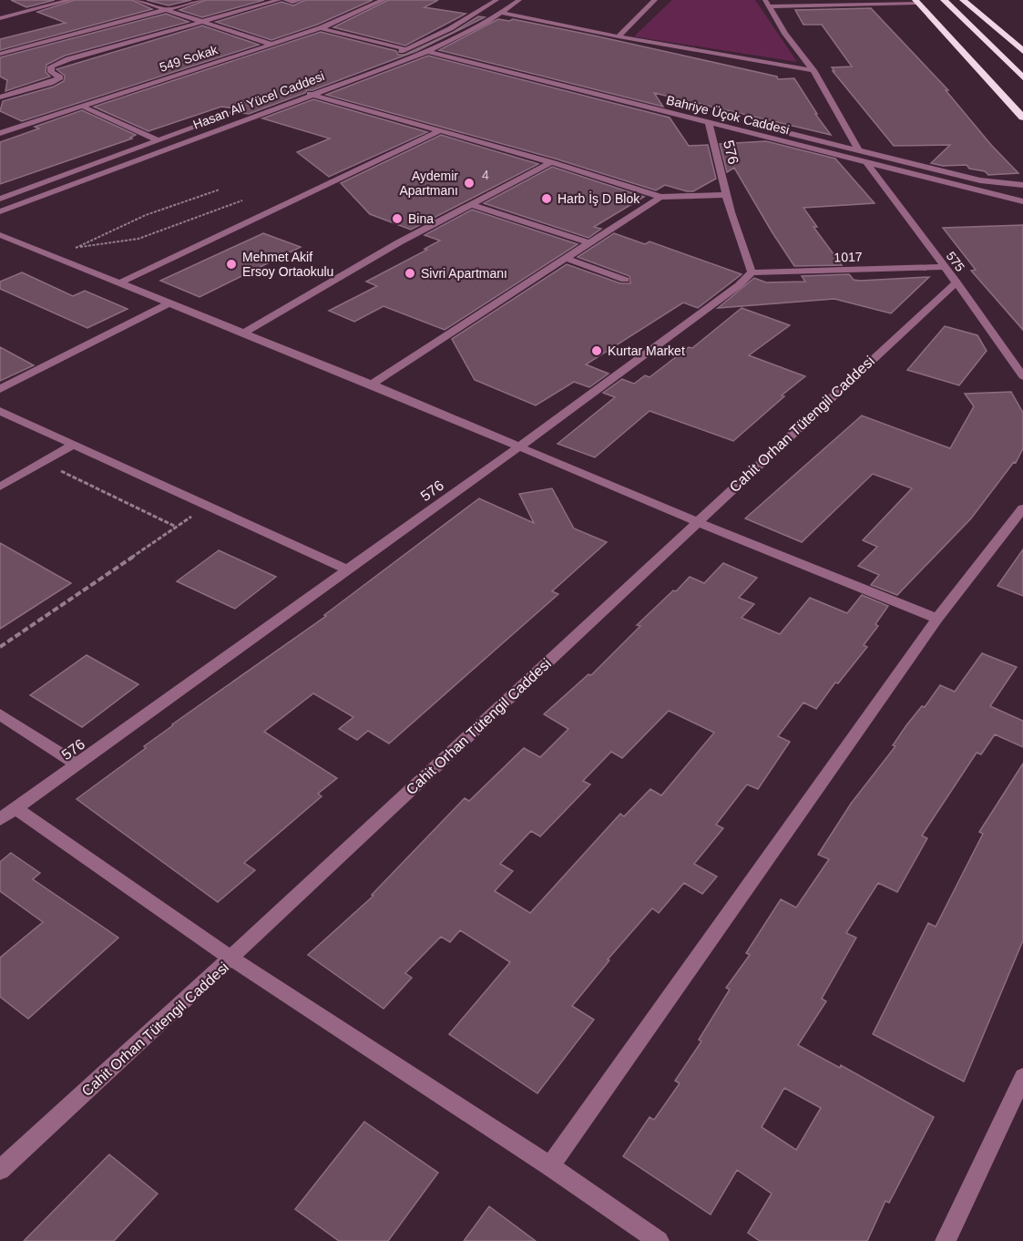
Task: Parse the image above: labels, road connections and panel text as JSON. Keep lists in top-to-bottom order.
{
  "streets": {
    "street": [
      "549 Sokak",
      "Hasan Ali Yücel Caddesi",
      "Bahriye Üçok Caddesi",
      "576",
      "1017",
      "575",
      "Cahit Orhan Tütengil Caddesi"
    ]
  },
  "crossings": [
    ["Hasan Ali Yücel Caddesi", "Bahriye Üçok Caddesi"],
    ["Bahriye Üçok Caddesi", "576"],
    ["Bahriye Üçok Caddesi", "575"],
    ["576", "1017"],
    ["1017", "575"],
    ["575", "Cahit Orhan Tütengil Caddesi"]
  ],
  "places": [
    "Aydemir Apartmanı",
    "Harb İş D Blok",
    "Bina",
    "Mehmet Akif Ersoy Ortaokulu",
    "Sivri Apartmanı",
    "Kurtar Market"
  ],
  "house_numbers": ["4"]
}
